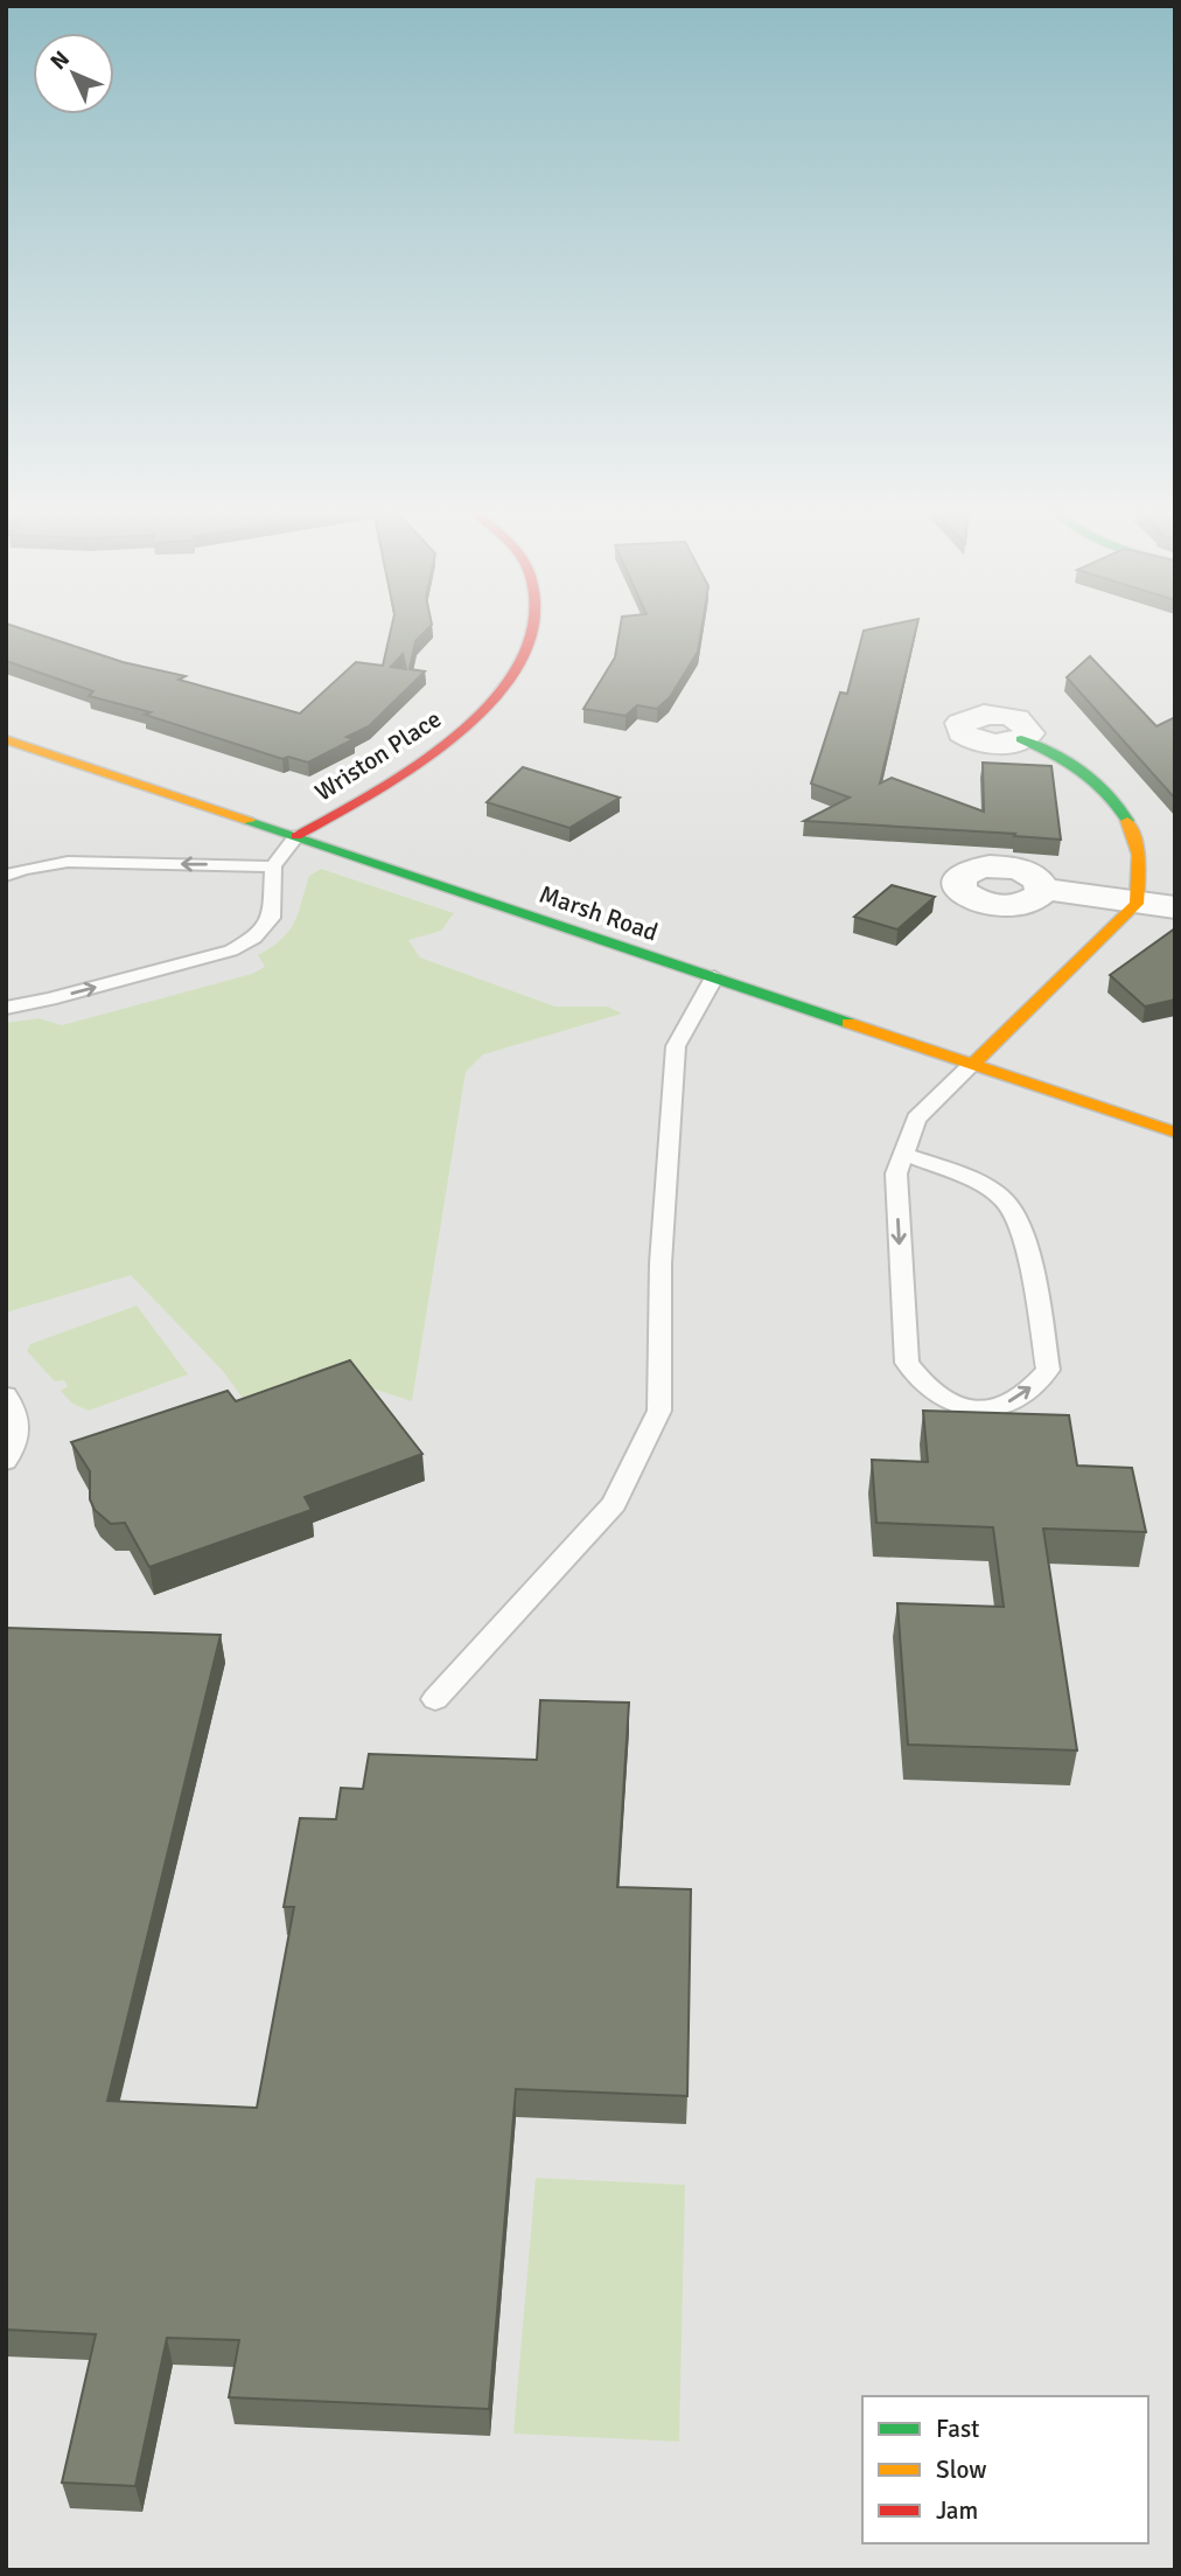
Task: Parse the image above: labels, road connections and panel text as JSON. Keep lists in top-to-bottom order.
{
  "streets": {
    "street": ["Wriston Place", "Marsh Road"]
  },
  "crossings": [
    ["Wriston Place", "Marsh Road"]
  ],
  "legend": ["Fast", "Slow", "Jam"],
  "north": "top left"
}
